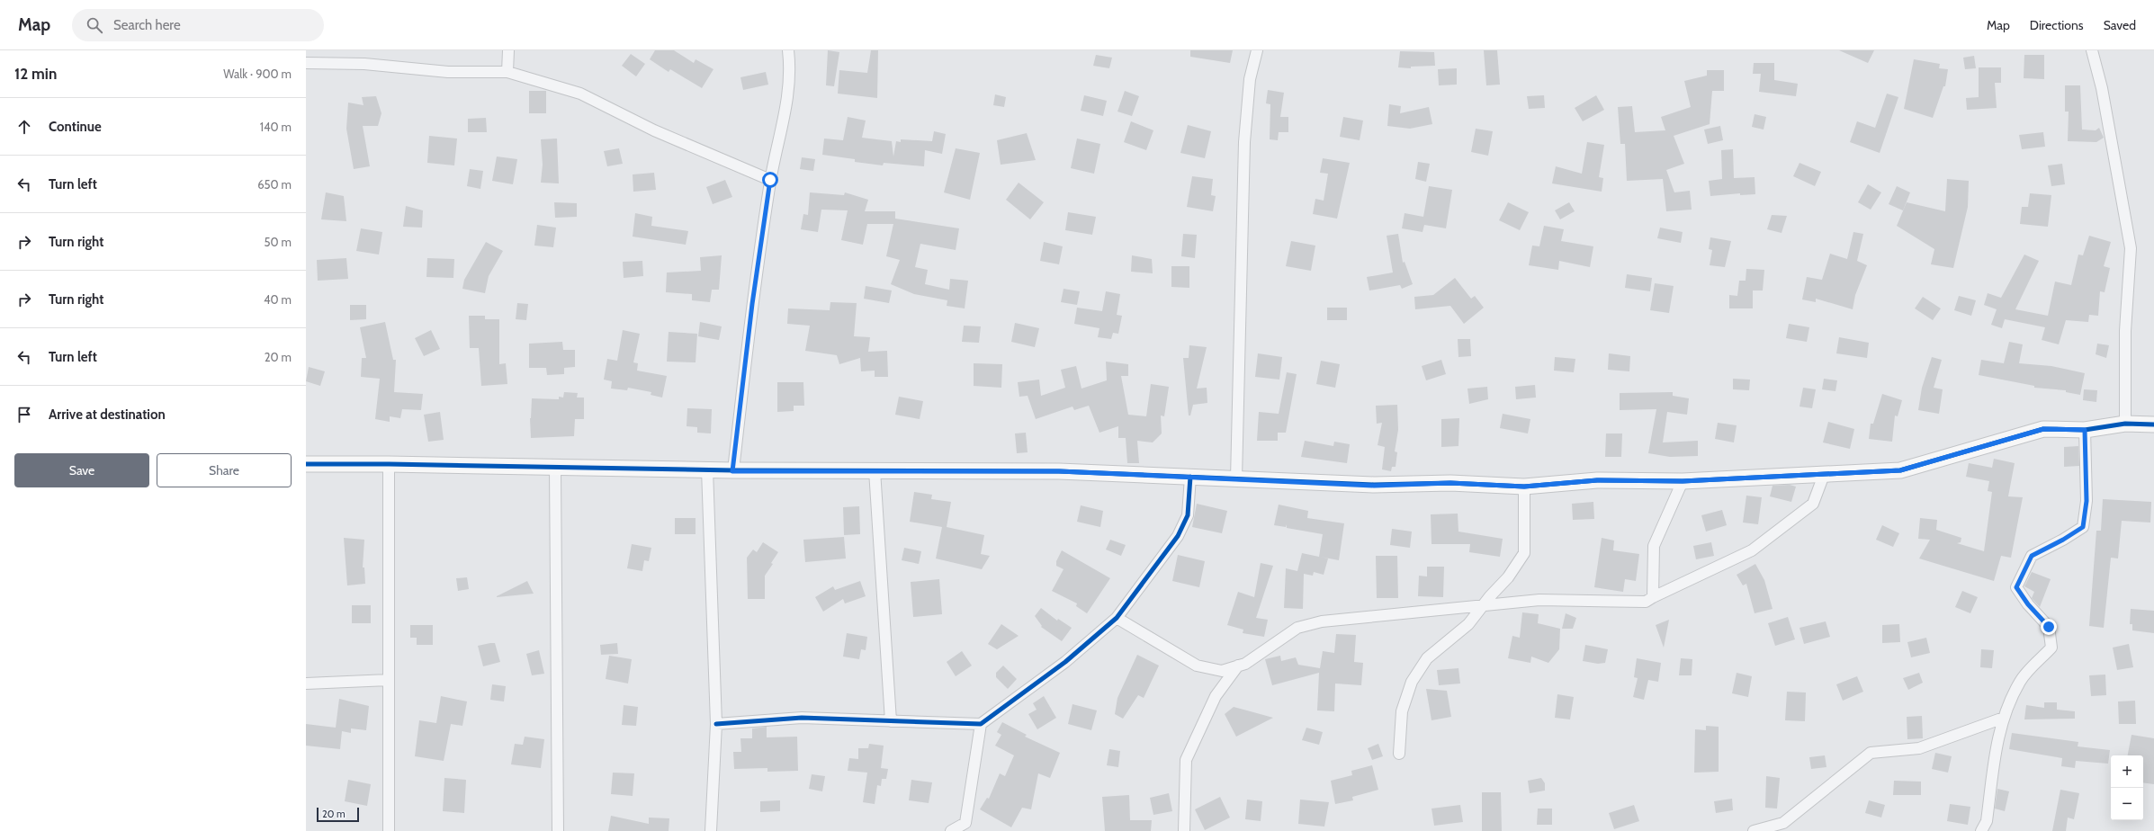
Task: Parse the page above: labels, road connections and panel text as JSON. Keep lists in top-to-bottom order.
{
  "scale_bar": "20 m",
  "page": {
    "header": "Map",
    "search": "Search here",
    "nav": ["Map", "Directions", "Saved"],
    "heading": ["12 min", "Walk · 900 m"],
    "list": [
      ["Continue", "140 m"],
      ["Turn left", "650 m"],
      ["Turn right", "50 m"],
      ["Turn right", "40 m"],
      ["Turn left", "20 m"],
      "Arrive at destination"
    ],
    "buttons": ["Save", "Share"],
    "map_buttons": ["+", "−"],
    "scale": "20 m"
  }
}
